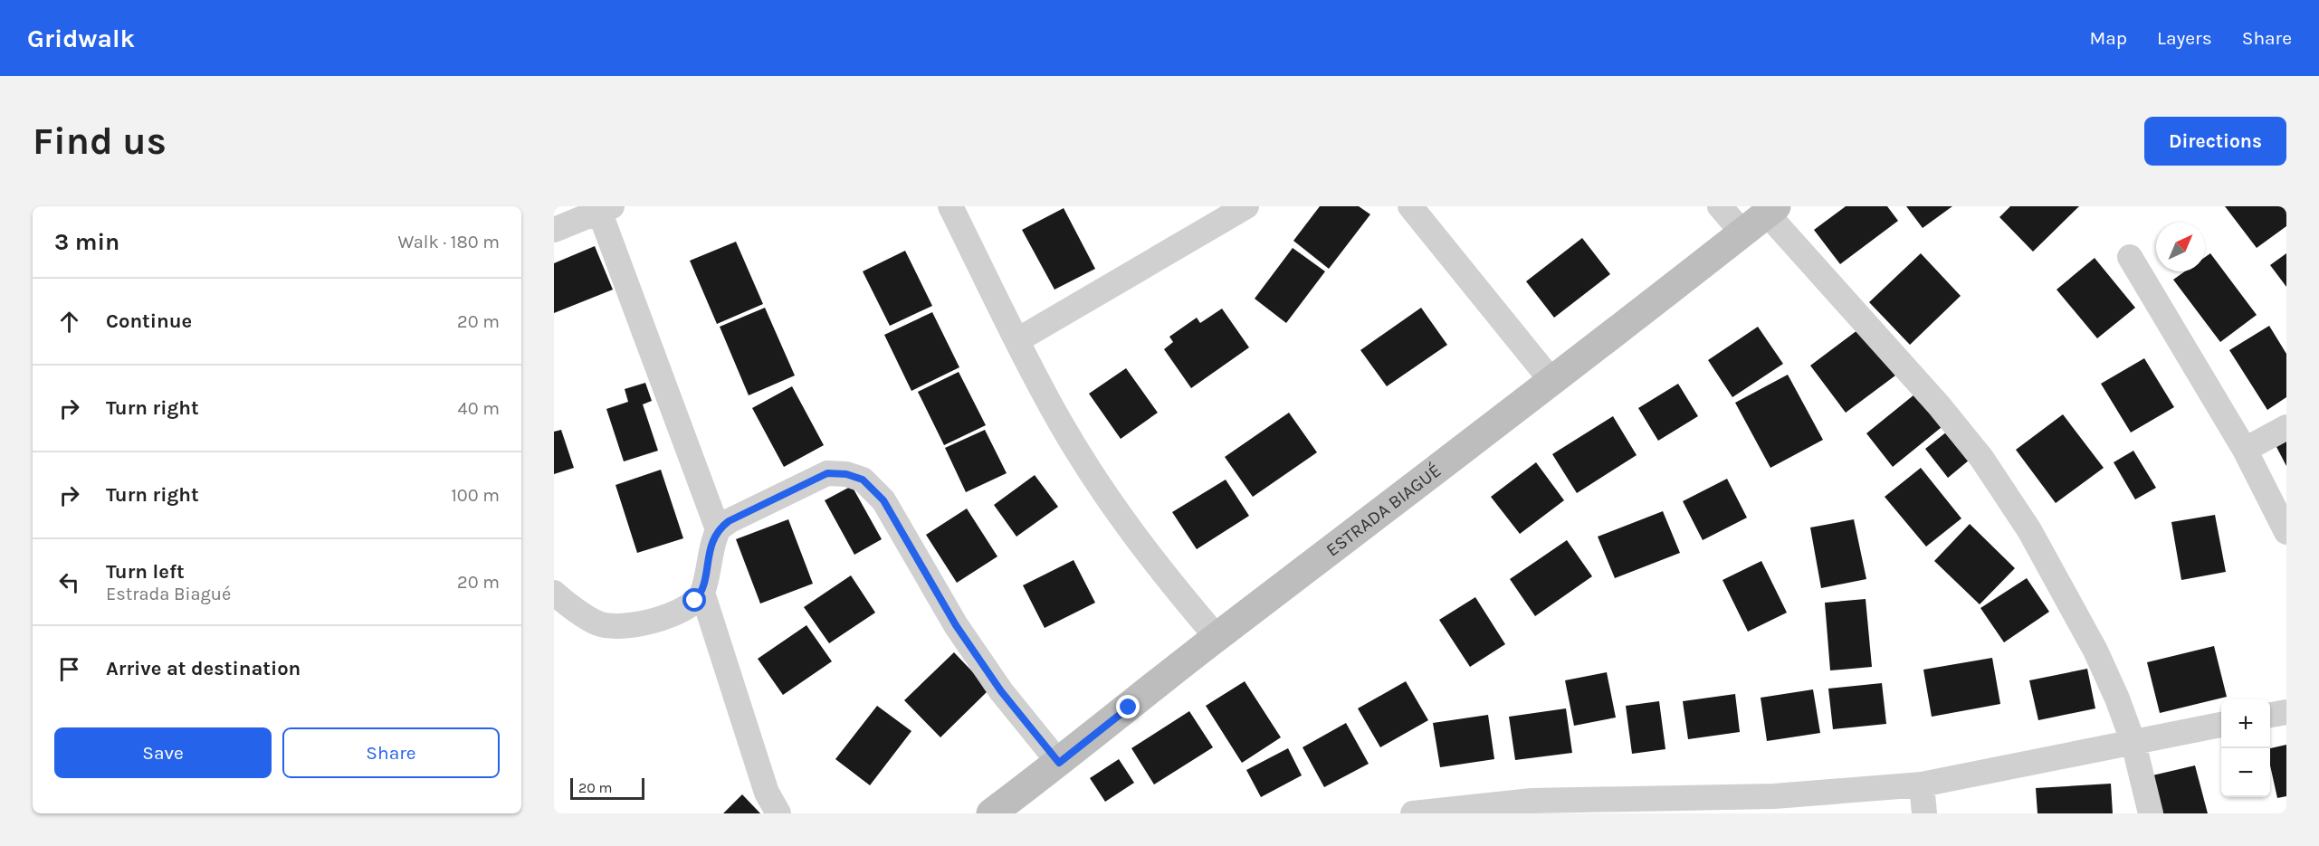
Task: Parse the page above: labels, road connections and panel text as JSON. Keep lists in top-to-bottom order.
{
  "streets": {
    "main road": ["ESTRADA BIAGUÉ"]
  },
  "scale_bar": "20 m",
  "north": "top right",
  "page": {
    "header": "Gridwalk",
    "nav": ["Map", "Layers", "Share"],
    "buttons": [
      "Directions",
      ["Save", "Share"]
    ],
    "title": "Find us",
    "heading": ["3 min", "Walk · 180 m"],
    "list": [
      ["Continue", "20 m"],
      ["Turn right", "40 m"],
      ["Turn right", "100 m"],
      ["Turn left", "Estrada Biagué", "20 m"],
      "Arrive at destination"
    ],
    "map_buttons": ["+", "−"],
    "scale": "20 m"
  }
}
